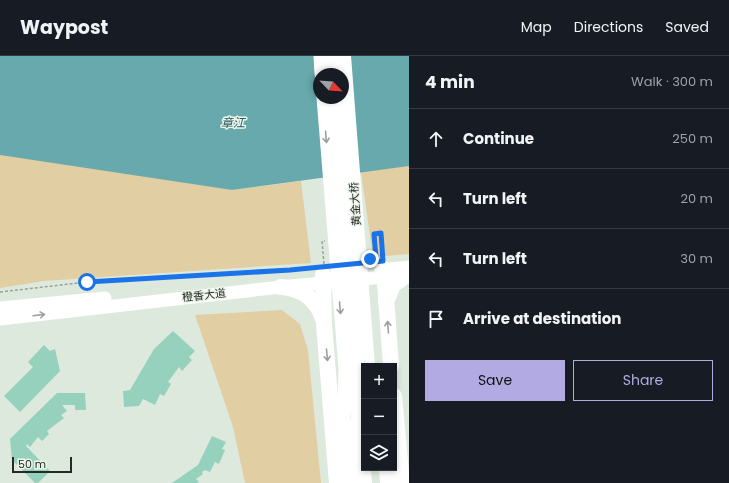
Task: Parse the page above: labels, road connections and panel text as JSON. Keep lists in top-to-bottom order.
{
  "streets": {
    "highway": ["黄金大桥"],
    "main road": ["橙香大道"]
  },
  "water": ["章江"],
  "scale_bar": "50 m",
  "north": "bottom right",
  "page": {
    "header": "Waypost",
    "nav": ["Map", "Directions", "Saved"],
    "heading": ["4 min", "Walk · 300 m"],
    "list": [
      ["Continue", "250 m"],
      ["Turn left", "20 m"],
      ["Turn left", "30 m"],
      "Arrive at destination"
    ],
    "buttons": ["Save", "Share"],
    "map_buttons": ["+", "−"],
    "scale": "50 m"
  }
}
